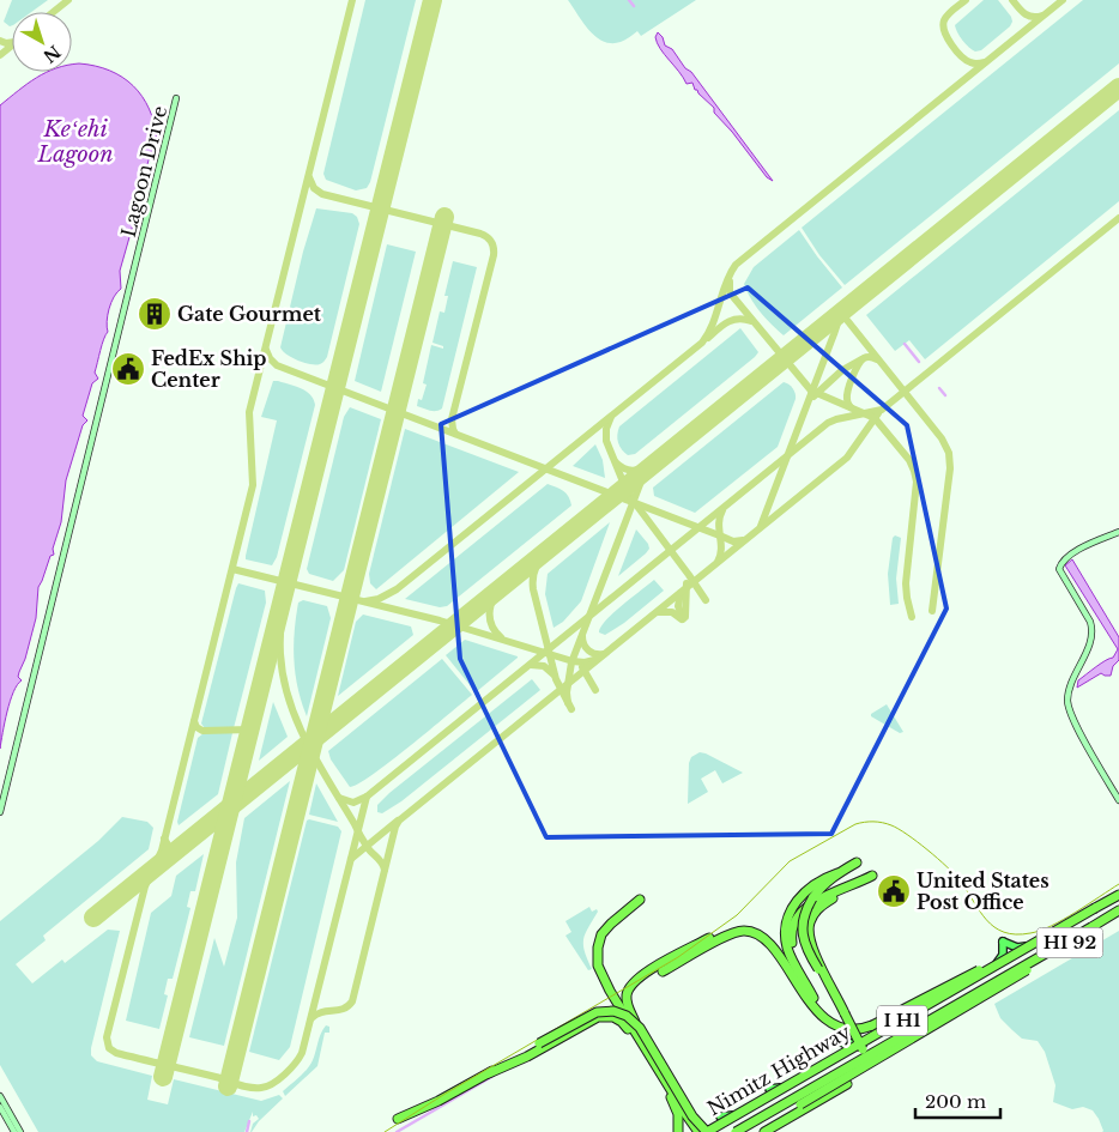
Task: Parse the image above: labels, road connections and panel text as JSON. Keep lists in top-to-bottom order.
{
  "streets": {
    "highway": ["I H1"],
    "main road": ["HI 92", "Nimitz Highway"],
    "street": ["Lagoon Drive"]
  },
  "crossings": [
    ["I H1", "Nimitz Highway"]
  ],
  "water": ["Keʻehi Lagoon"],
  "places": {
    "building": ["Gate Gourmet"],
    "public building": ["FedEx Ship Center", "United States Post Office"]
  },
  "scale_bar": "200 m",
  "north": "bottom right"
}
